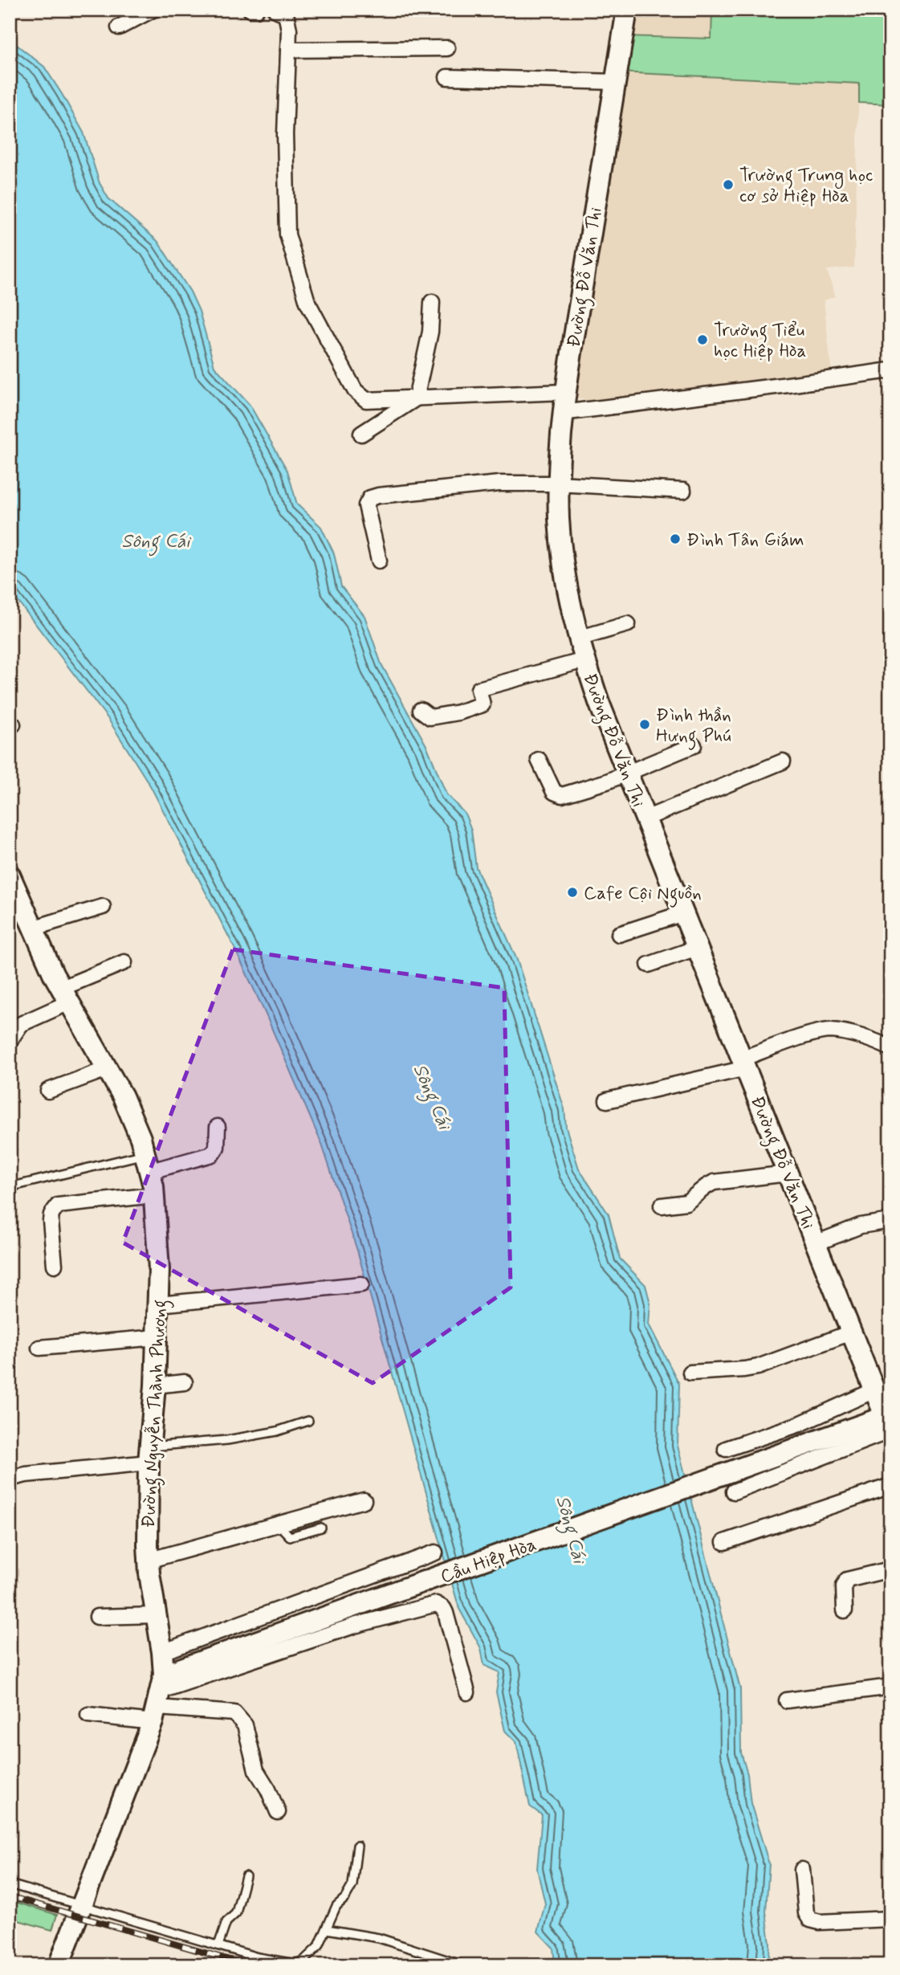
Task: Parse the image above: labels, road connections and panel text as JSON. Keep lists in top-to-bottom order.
{
  "streets": {
    "main road": ["Đường Đỗ Văn Thi", "Đường Nguyễn Thành Phương", "Cầu Hiệp Hòa"]
  },
  "crossings": [
    ["Đường Đỗ Văn Thi", "Cầu Hiệp Hòa"],
    ["Đường Nguyễn Thành Phương", "Cầu Hiệp Hòa"]
  ],
  "water": ["Sông Cái"],
  "places": [
    "Trường Trung học cơ sở Hiệp Hòa",
    "Trường Tiểu học Hiệp Hòa",
    "Đình Tân Giám",
    "Đình thần Hưng Phú",
    "Cafe Cội Nguồn"
  ]
}
